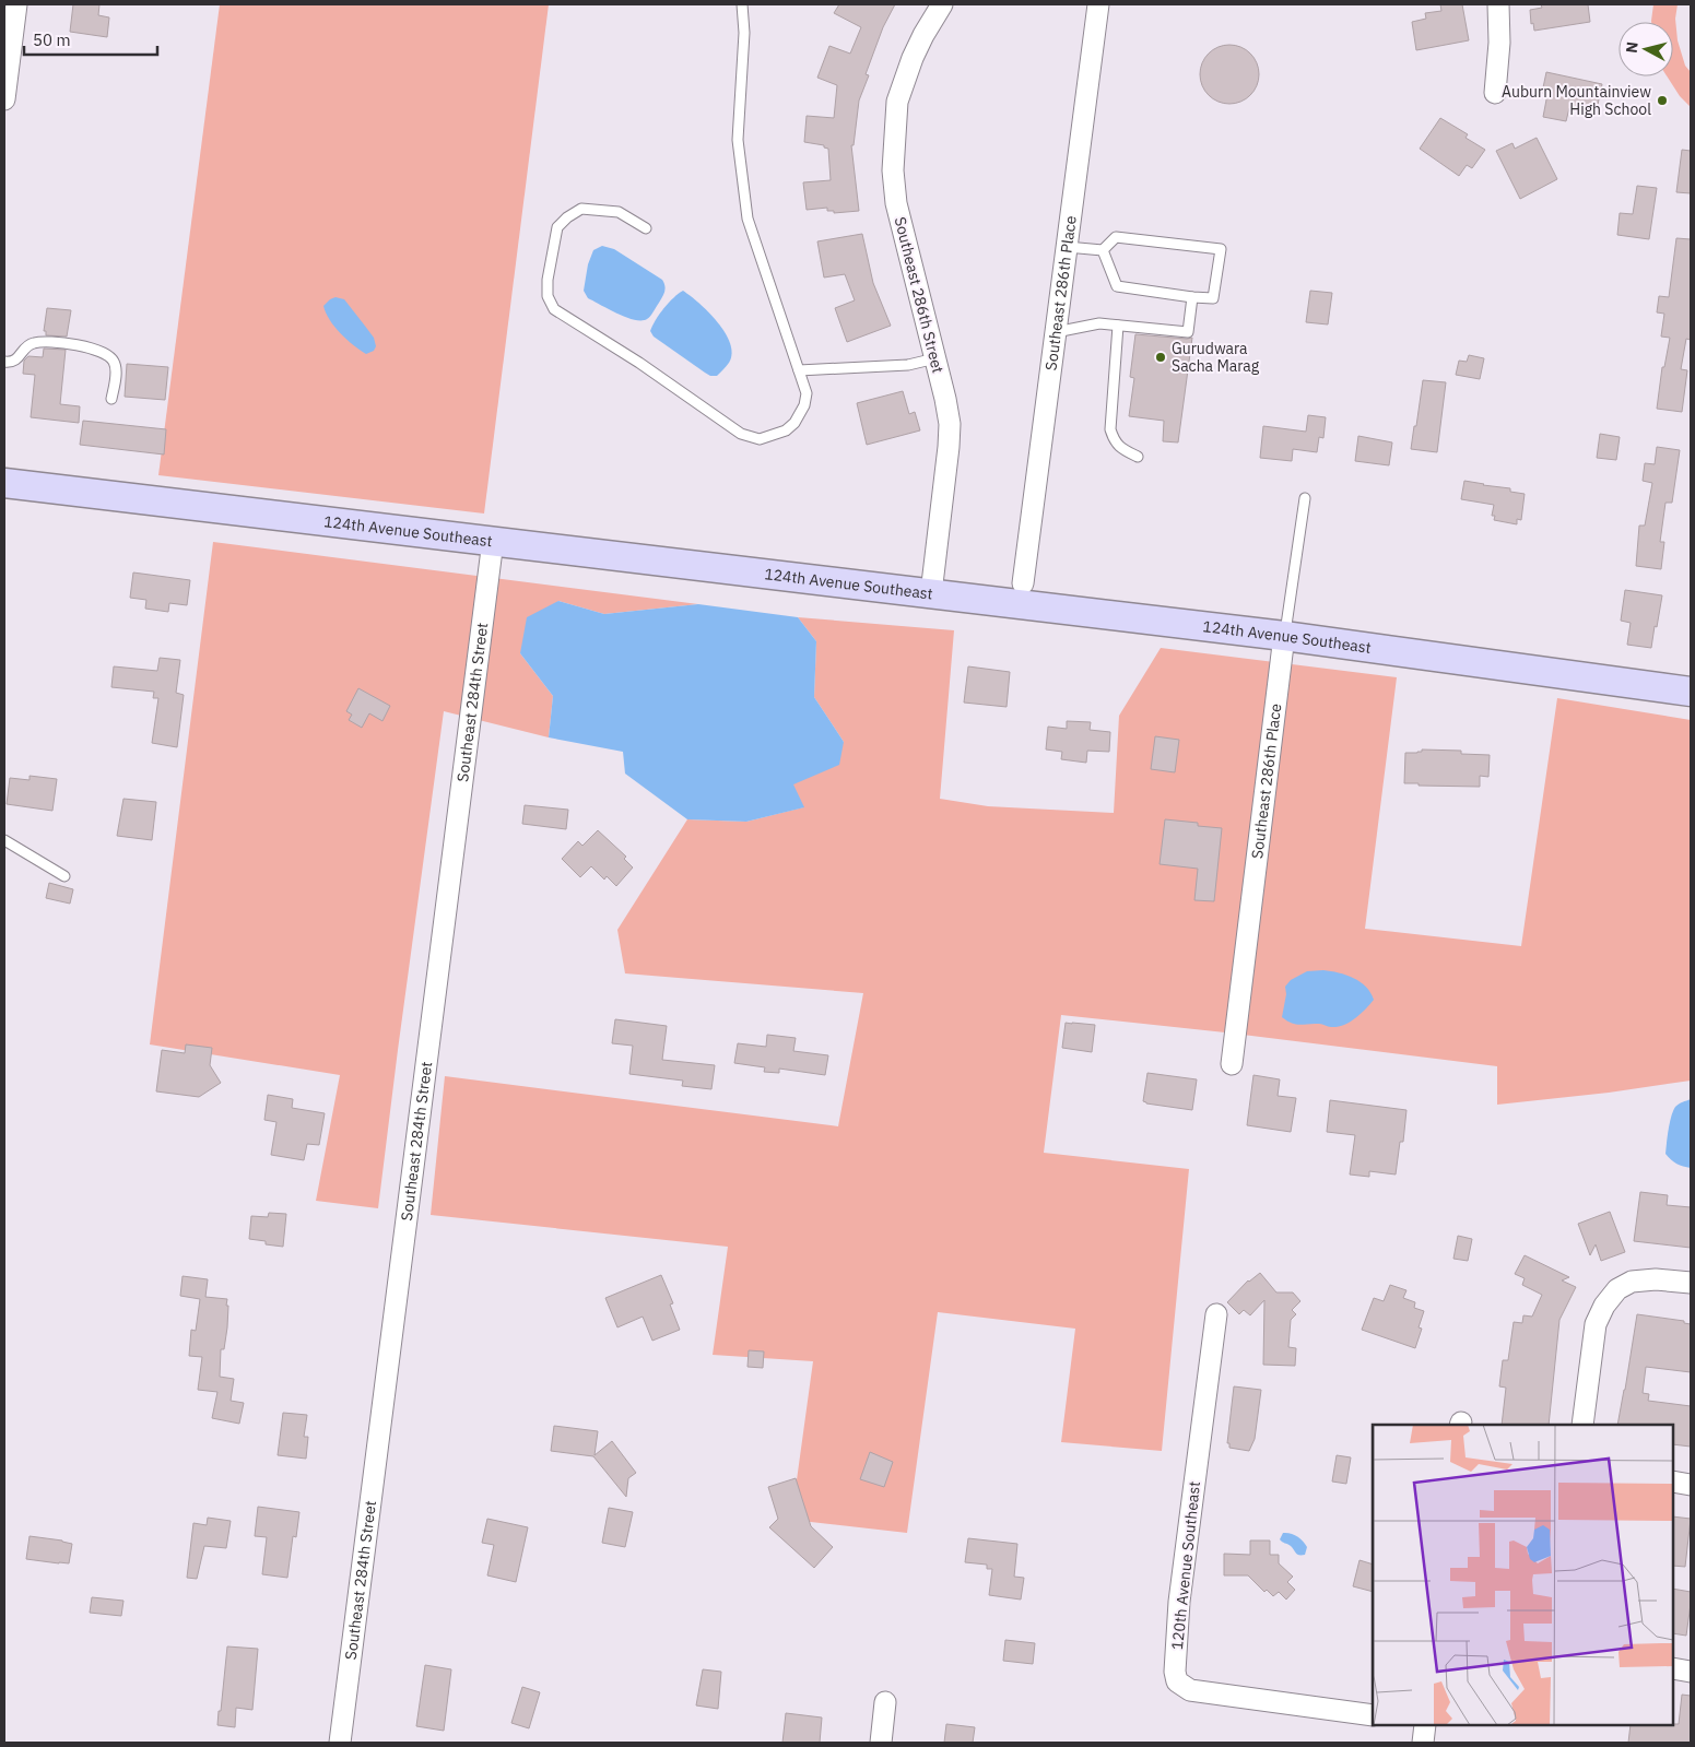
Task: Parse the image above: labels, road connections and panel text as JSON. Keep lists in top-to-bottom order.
{
  "streets": {
    "street": [
      "Southeast 286th Place",
      "Southeast 286th Street",
      "124th Avenue Southeast",
      "Southeast 284th Street",
      "120th Avenue Southeast"
    ]
  },
  "crossings": [
    ["Southeast 286th Place", "124th Avenue Southeast"],
    ["Southeast 286th Street", "124th Avenue Southeast"],
    ["124th Avenue Southeast", "Southeast 284th Street"]
  ],
  "places": ["Auburn Mountainview High School", "Gurudwara Sacha Marag"],
  "scale_bar": "50 m",
  "north": "left"
}
